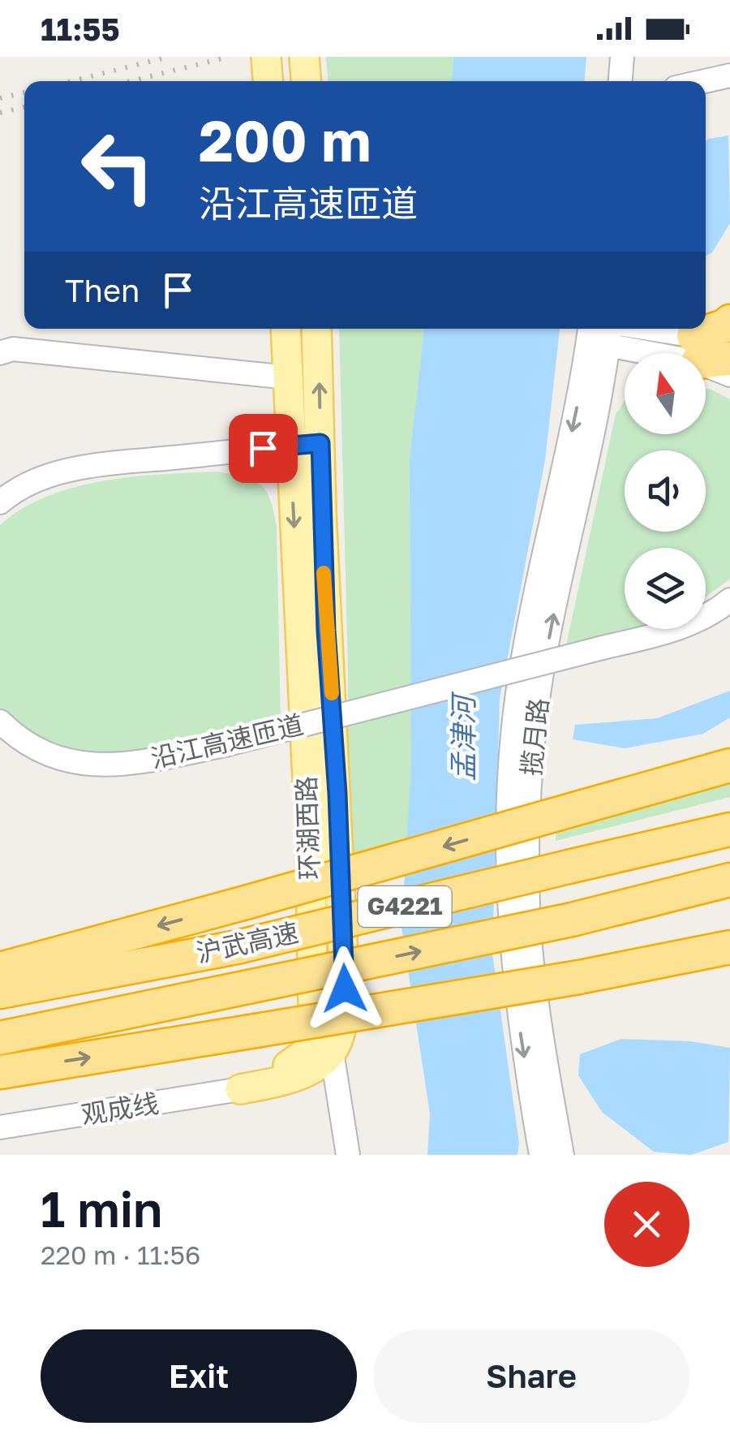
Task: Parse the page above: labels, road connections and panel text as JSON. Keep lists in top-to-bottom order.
{
  "streets": {
    "highway": ["G4221", "沪武高速"],
    "main road": ["环湖西路"],
    "street": ["揽月路", "沿江高速匝道", "观成线"]
  },
  "crossings": [
    ["环湖西路", "观成线"]
  ],
  "water": ["孟津河"],
  "north": "top",
  "page": {
    "status": "11:55",
    "turn": ["200 m", "沿江高速匝道"],
    "then": "Then",
    "heading": ["1 min", "220 m · 11:56"],
    "buttons": ["Exit", "Share"]
  }
}
